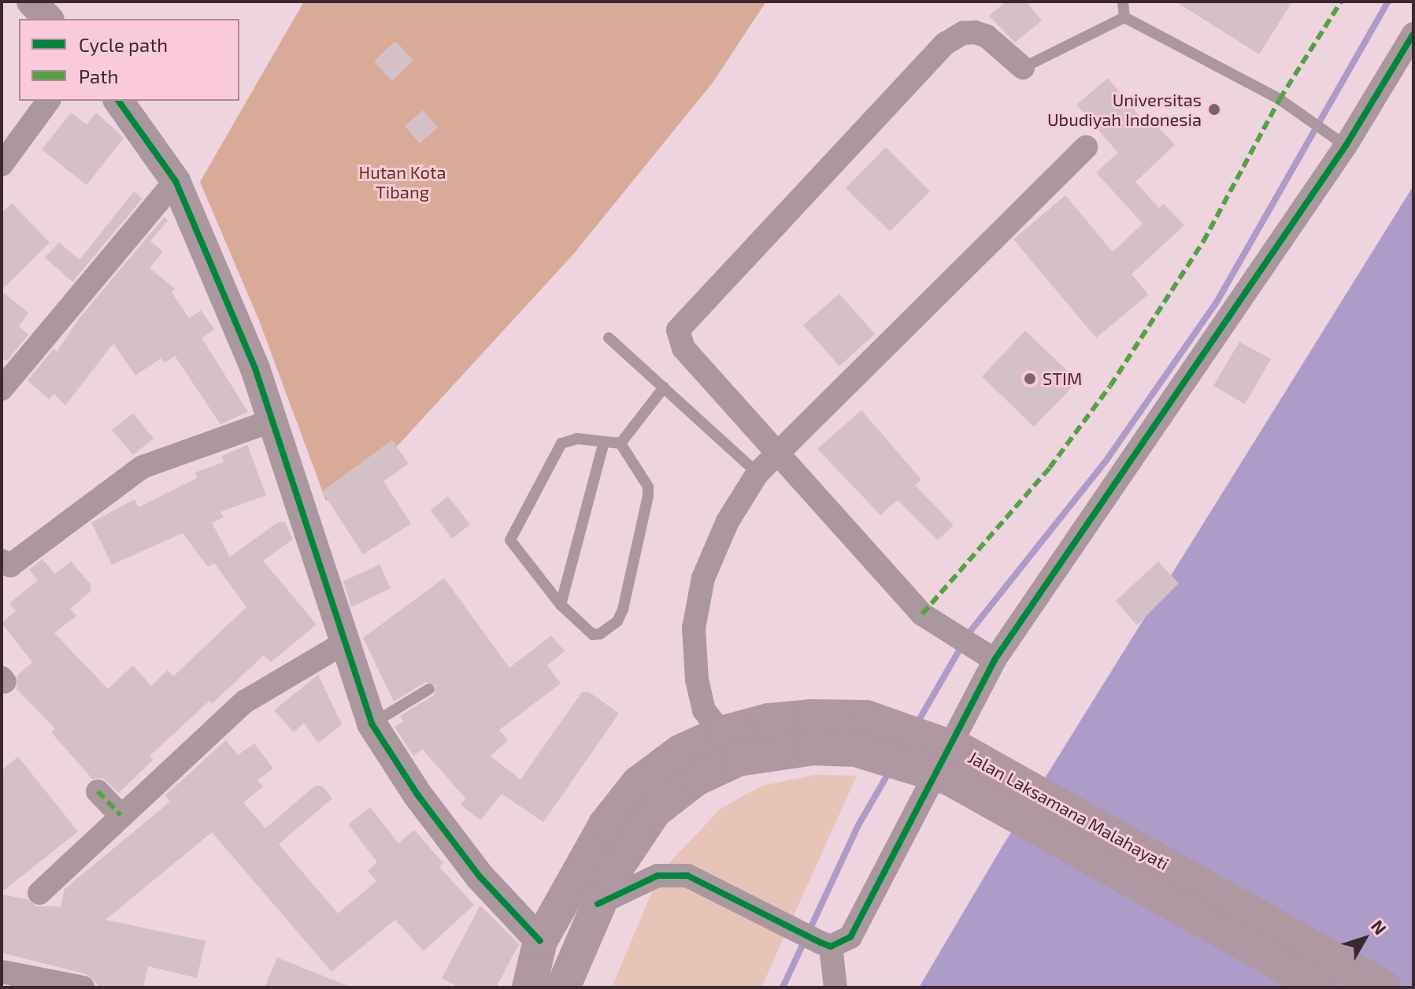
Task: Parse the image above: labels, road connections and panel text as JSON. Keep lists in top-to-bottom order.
{
  "streets": {
    "highway": ["Jalan Laksamana Malahayati"]
  },
  "parks": ["Hutan Kota Tibang"],
  "places": ["Universitas Ubudiyah Indonesia", "STIM"],
  "legend": ["Cycle path", "Path"],
  "north": "top right"
}
